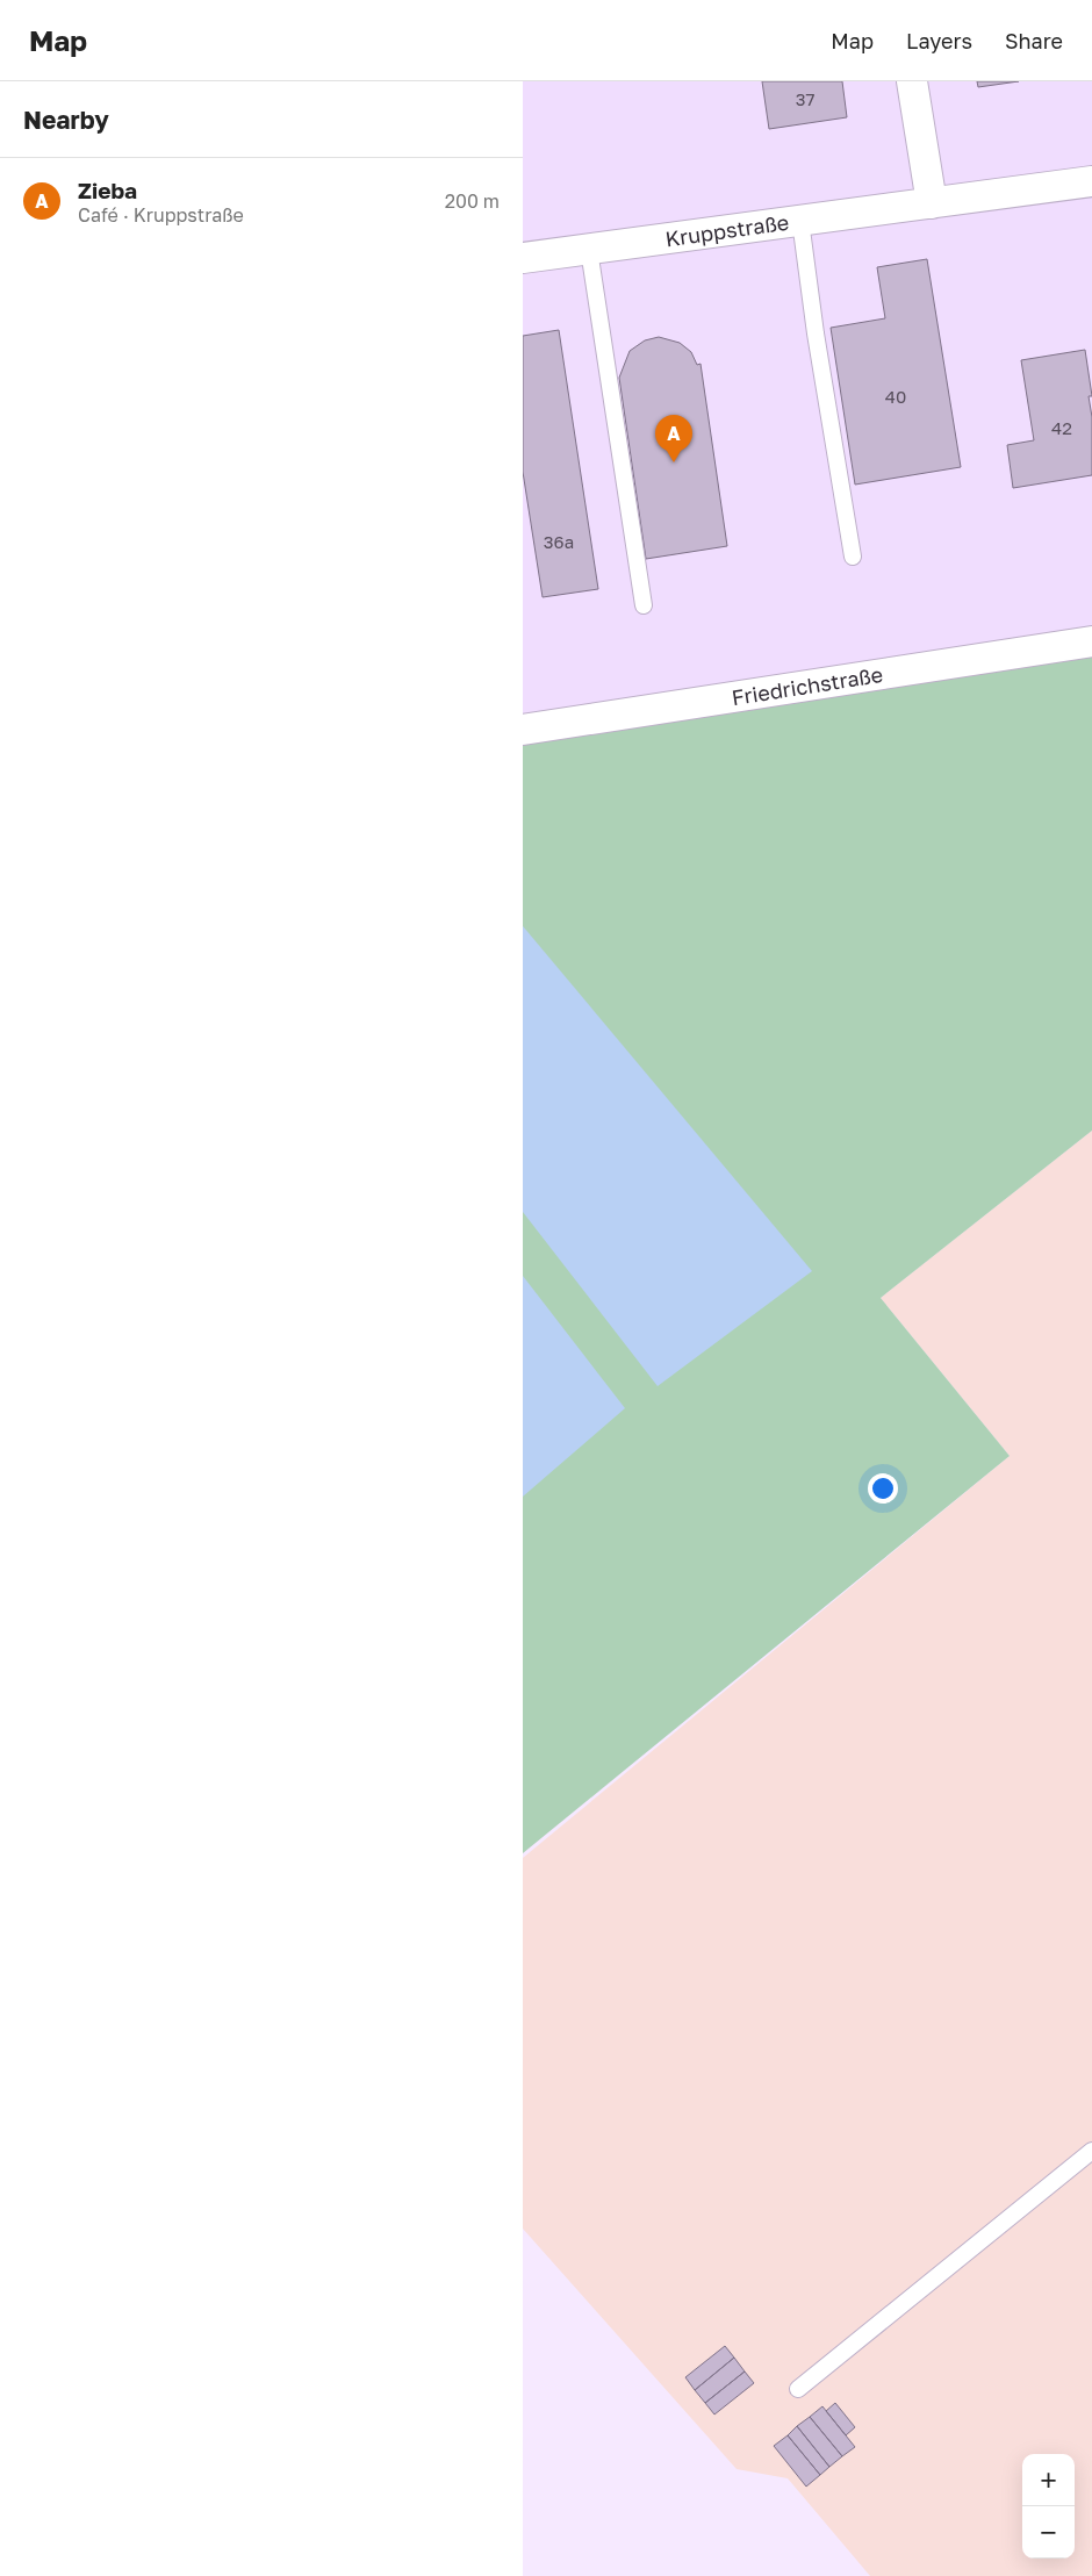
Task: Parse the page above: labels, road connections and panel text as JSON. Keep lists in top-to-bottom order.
{
  "streets": {
    "street": ["Kruppstraße", "Friedrichstraße"]
  },
  "house_numbers": [
    "37",
    "40",
    "42",
    "36a"
  ],
  "page": {
    "header": "Map",
    "nav": ["Map", "Layers", "Share"],
    "heading": "Nearby",
    "list": [
      {
        "mark": "A",
        "name": "Zieba",
        "note": "Café · Kruppstraße",
        "value": "200 m"
      }
    ],
    "pins": "A",
    "map_buttons": ["+", "−"]
  }
}
